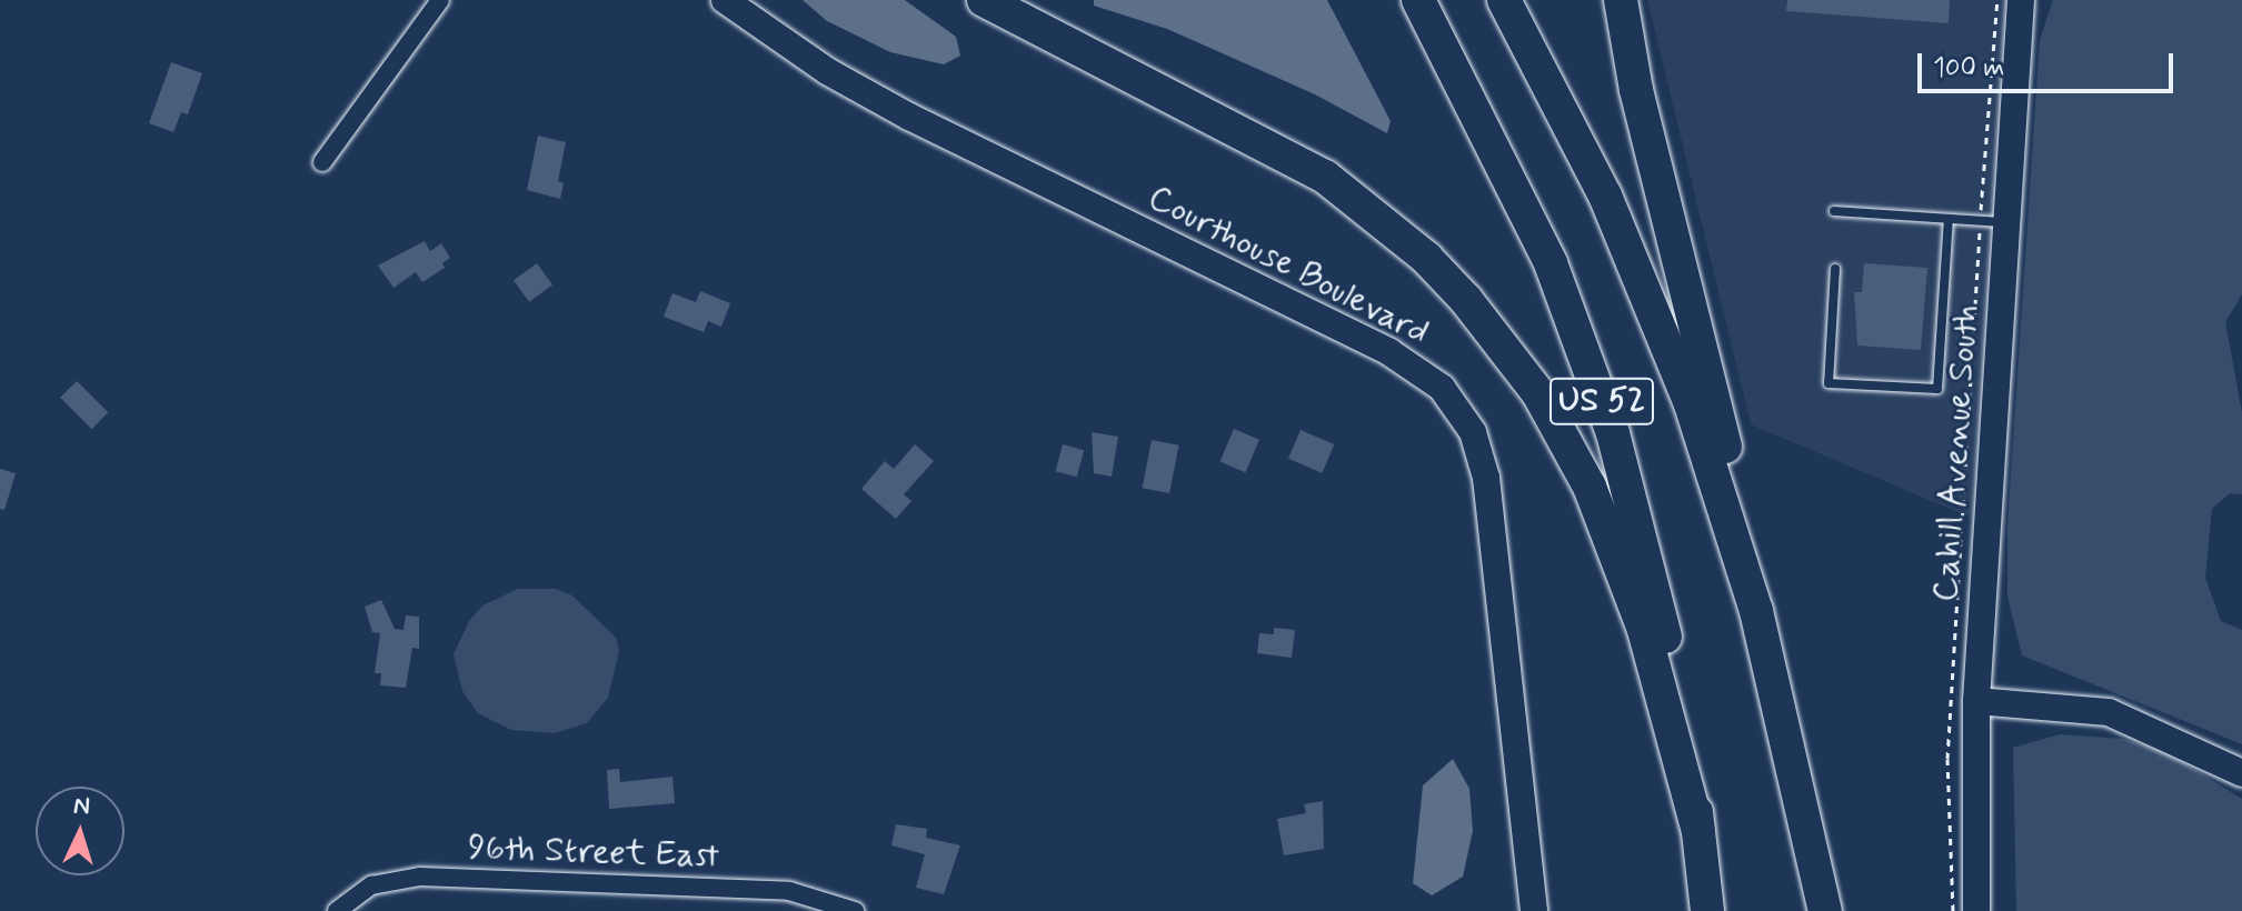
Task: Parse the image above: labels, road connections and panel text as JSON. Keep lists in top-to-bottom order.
{
  "streets": {
    "highway": ["US 52"],
    "street": ["Courthouse Boulevard", "Cahill Avenue South", "96th Street East"]
  },
  "scale_bar": "100 m",
  "north": "top"
}
